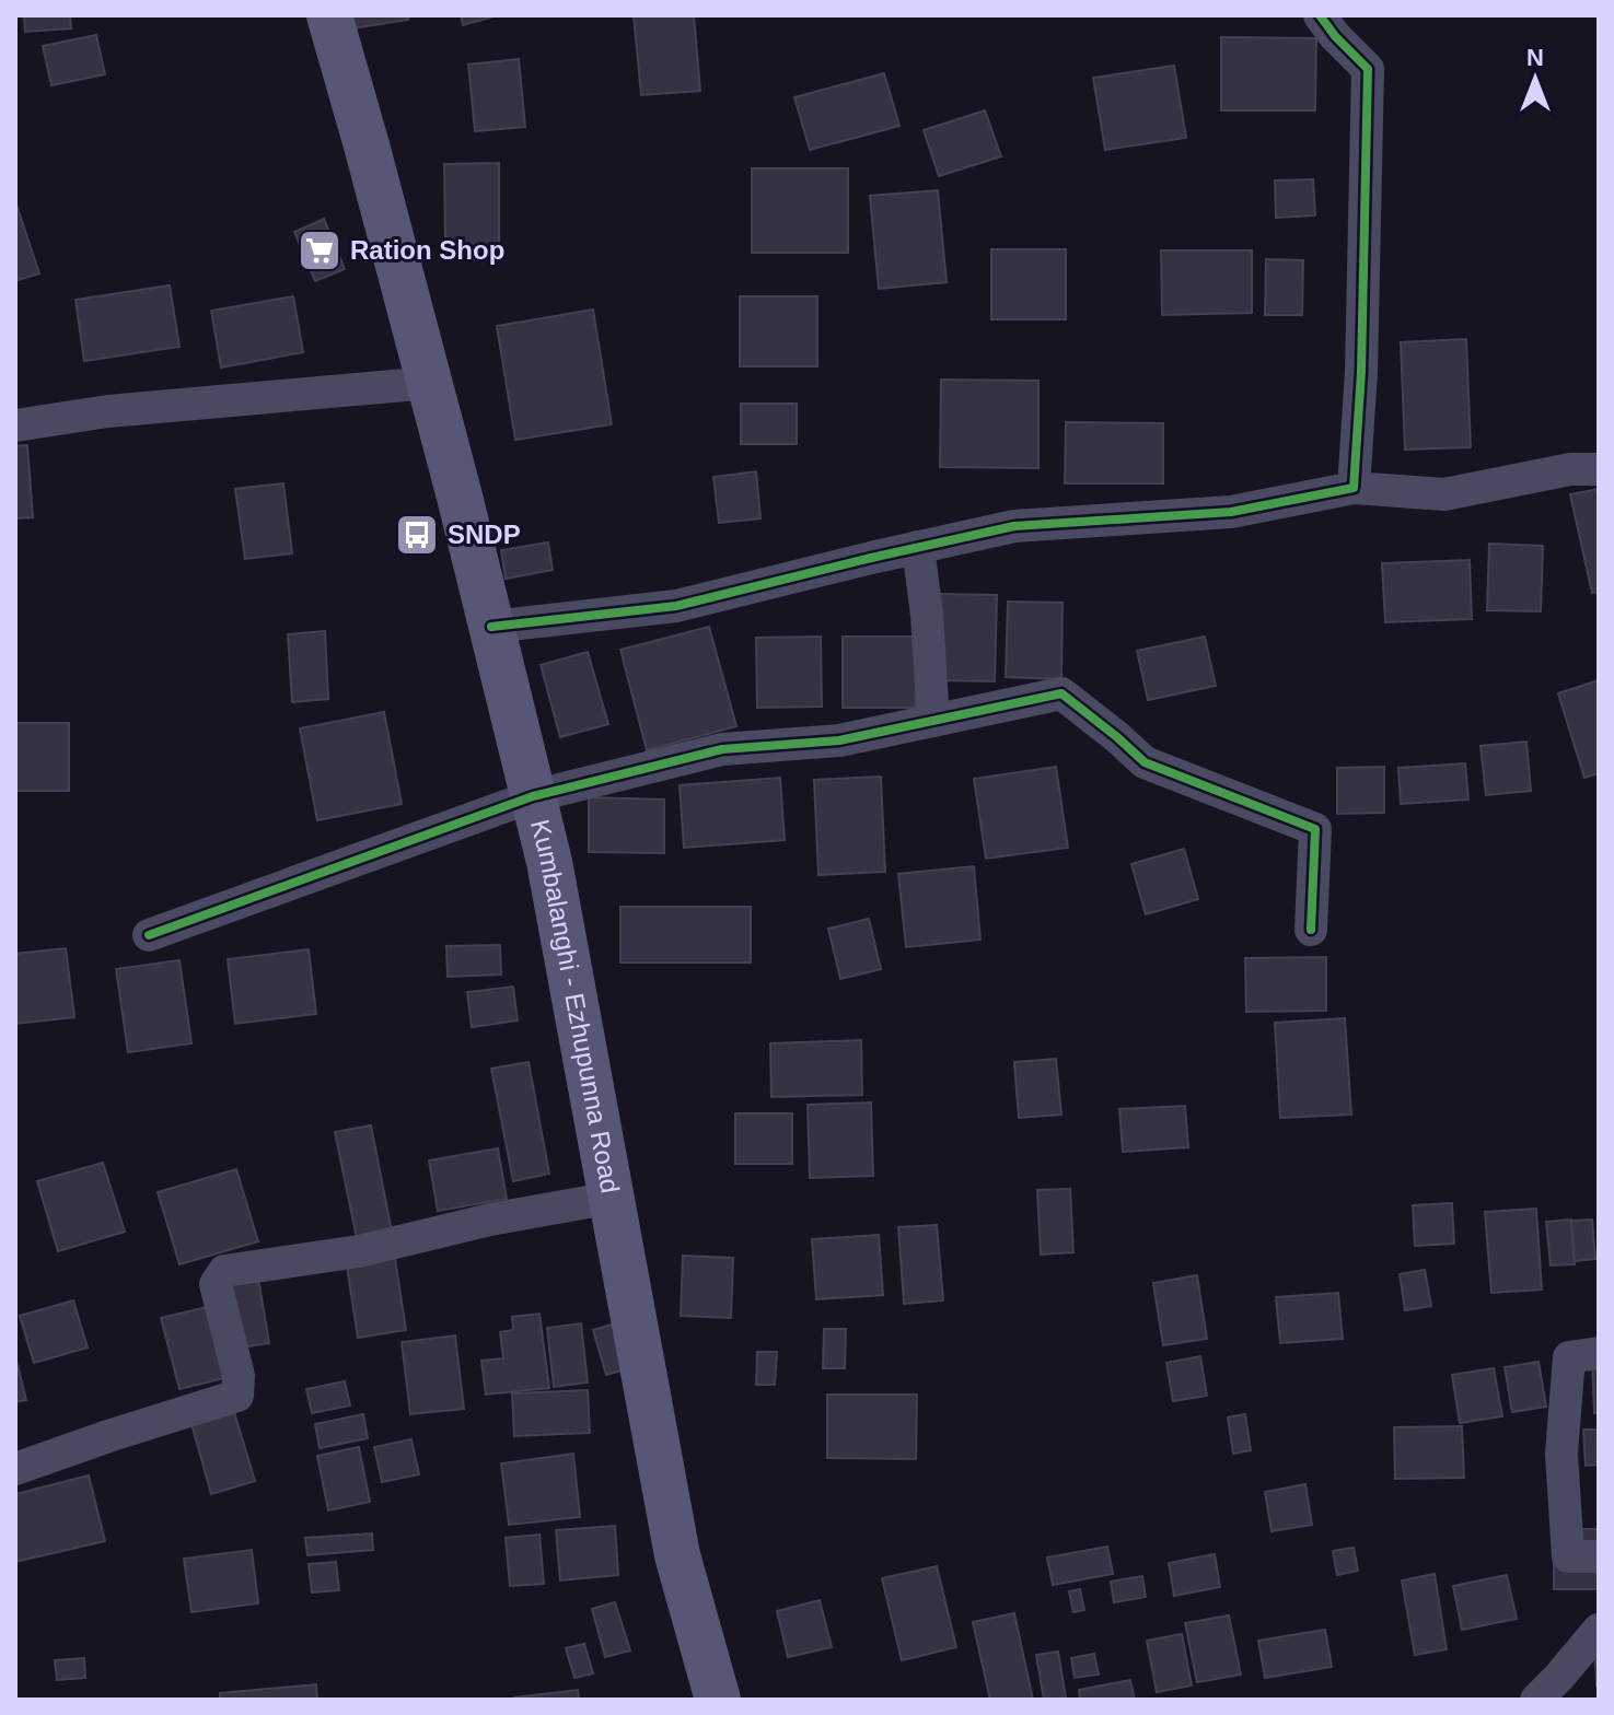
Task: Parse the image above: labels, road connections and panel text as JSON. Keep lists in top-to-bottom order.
{
  "streets": {
    "main road": ["Kumbalanghi - Ezhupunna Road"]
  },
  "places": {
    "supermarket": ["Ration Shop"],
    "bus stop": ["SNDP"]
  },
  "north": "top"
}
